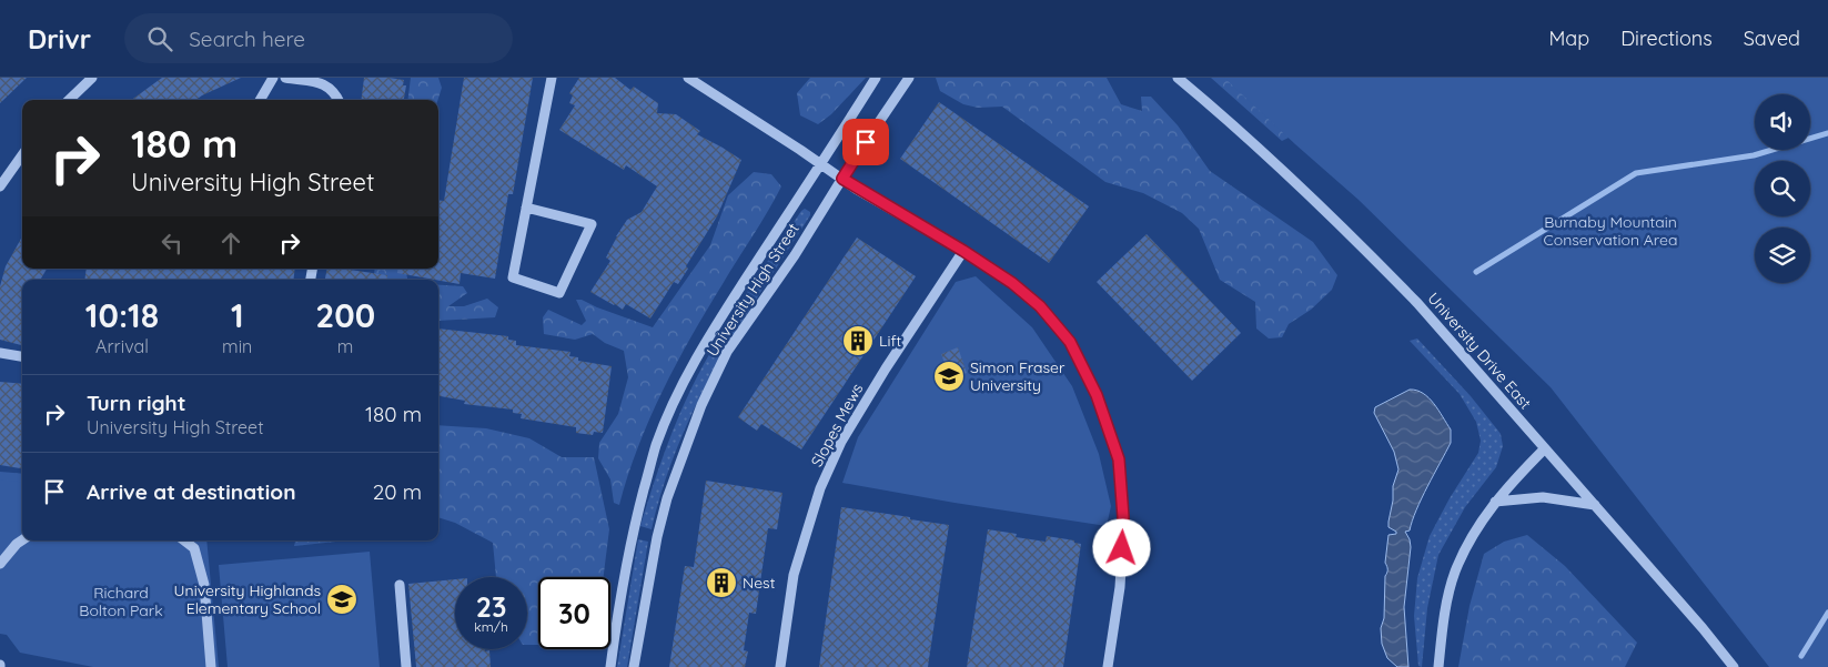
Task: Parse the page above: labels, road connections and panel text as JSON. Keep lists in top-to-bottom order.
{
  "streets": {
    "street": ["University High Street", "University Drive East", "Slopes Mews"]
  },
  "parks": ["Burnaby Mountain Conservation Area", "Richard Bolton Park"],
  "places": {
    "building": ["Lift", "Nest"],
    "school or university": ["Simon Fraser University", "University Highlands Elementary School"]
  },
  "page": {
    "header": "Drivr",
    "search": "Search here",
    "nav": ["Map", "Directions", "Saved"],
    "turn": ["180 m", "University High Street"],
    "eta": [
      "10:18",
      "Arrival",
      "1",
      "min",
      "200",
      "m"
    ],
    "list": [
      {
        "name": "Turn right",
        "note": "University High Street",
        "value": "180 m"
      },
      {
        "name": "Arrive at destination",
        "value": "20 m"
      }
    ],
    "speed": "23 km/h",
    "limit": "30"
  }
}
